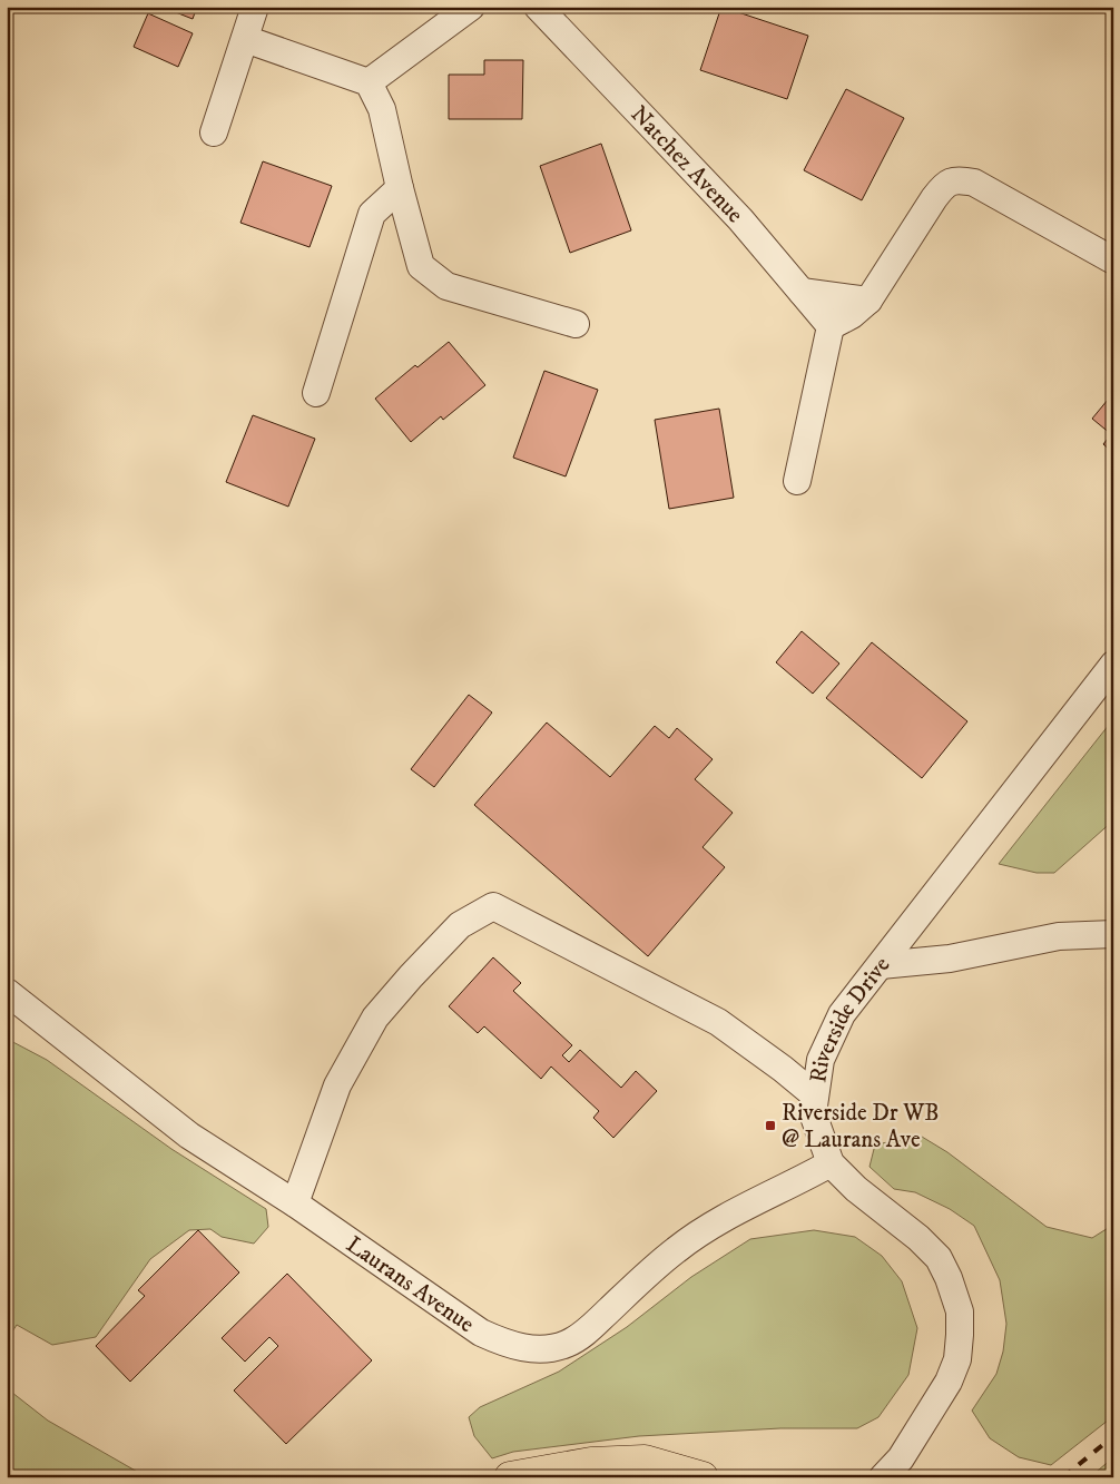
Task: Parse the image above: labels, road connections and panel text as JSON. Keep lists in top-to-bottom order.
{
  "streets": {
    "street": ["Natchez Avenue", "Riverside Drive", "Laurans Avenue"]
  },
  "crossings": [
    ["Riverside Drive", "Laurans Avenue"]
  ],
  "places": {
    "transit": ["Riverside Dr WB @ Laurans Ave"]
  }
}
